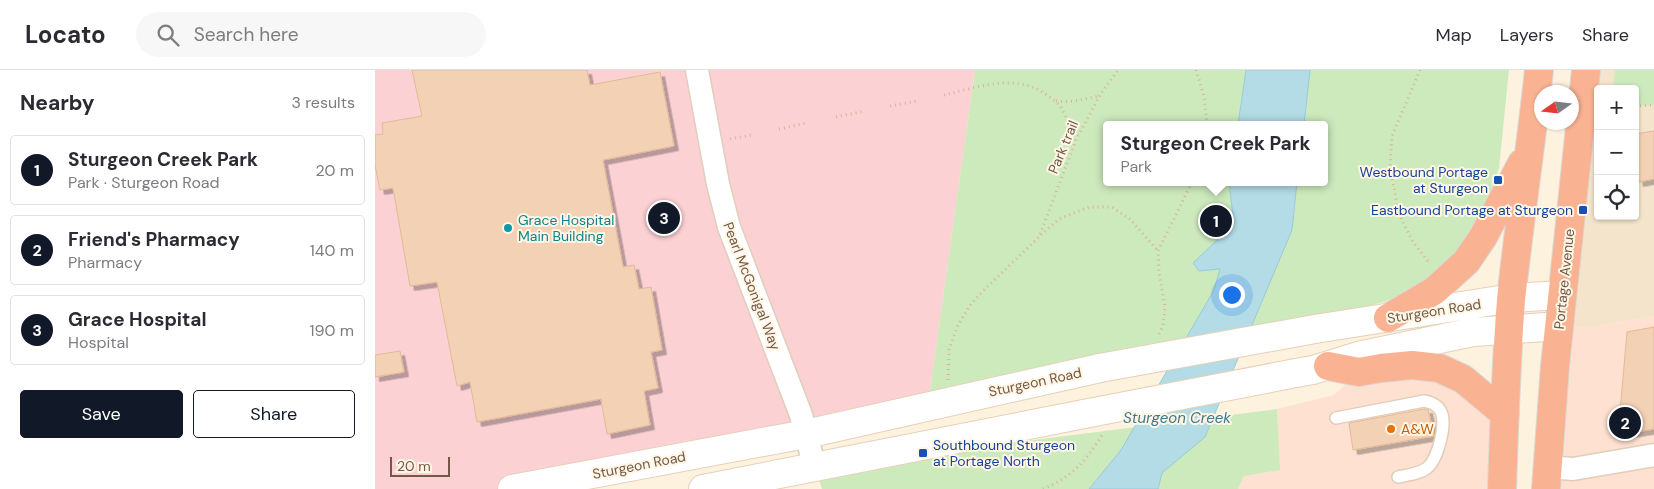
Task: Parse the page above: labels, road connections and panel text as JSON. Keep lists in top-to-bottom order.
{
  "streets": {
    "highway": ["Portage Avenue"],
    "main road": ["Sturgeon Road"],
    "street": ["Pearl McGonigal Way"],
    "path": ["Park trail"]
  },
  "crossings": [
    ["Portage Avenue", "Sturgeon Road"],
    ["Pearl McGonigal Way", "Sturgeon Road"]
  ],
  "water": ["Sturgeon Creek"],
  "places": {
    "transit": ["Westbound Portage at Sturgeon", "Eastbound Portage at Sturgeon", "Southbound Sturgeon at Portage North"],
    "other": ["Grace Hospital Main Building", "A&W"]
  },
  "scale_bar": "20 m",
  "north": "left",
  "page": {
    "header": "Locato",
    "search": "Search here",
    "nav": ["Map", "Layers", "Share"],
    "heading": ["Nearby", "3 results"],
    "map_buttons": ["+", "−"],
    "popup": ["Sturgeon Creek Park", "Park"],
    "list": [
      {
        "mark": "1",
        "name": "Sturgeon Creek Park",
        "note": "Park · Sturgeon Road",
        "value": "20 m"
      },
      {
        "mark": "2",
        "name": "Friend's Pharmacy",
        "note": "Pharmacy",
        "value": "140 m"
      },
      {
        "mark": "3",
        "name": "Grace Hospital",
        "note": "Hospital",
        "value": "190 m"
      }
    ],
    "pins": ["3", "1", "2"],
    "buttons": ["Save", "Share"],
    "scale": "20 m"
  }
}
